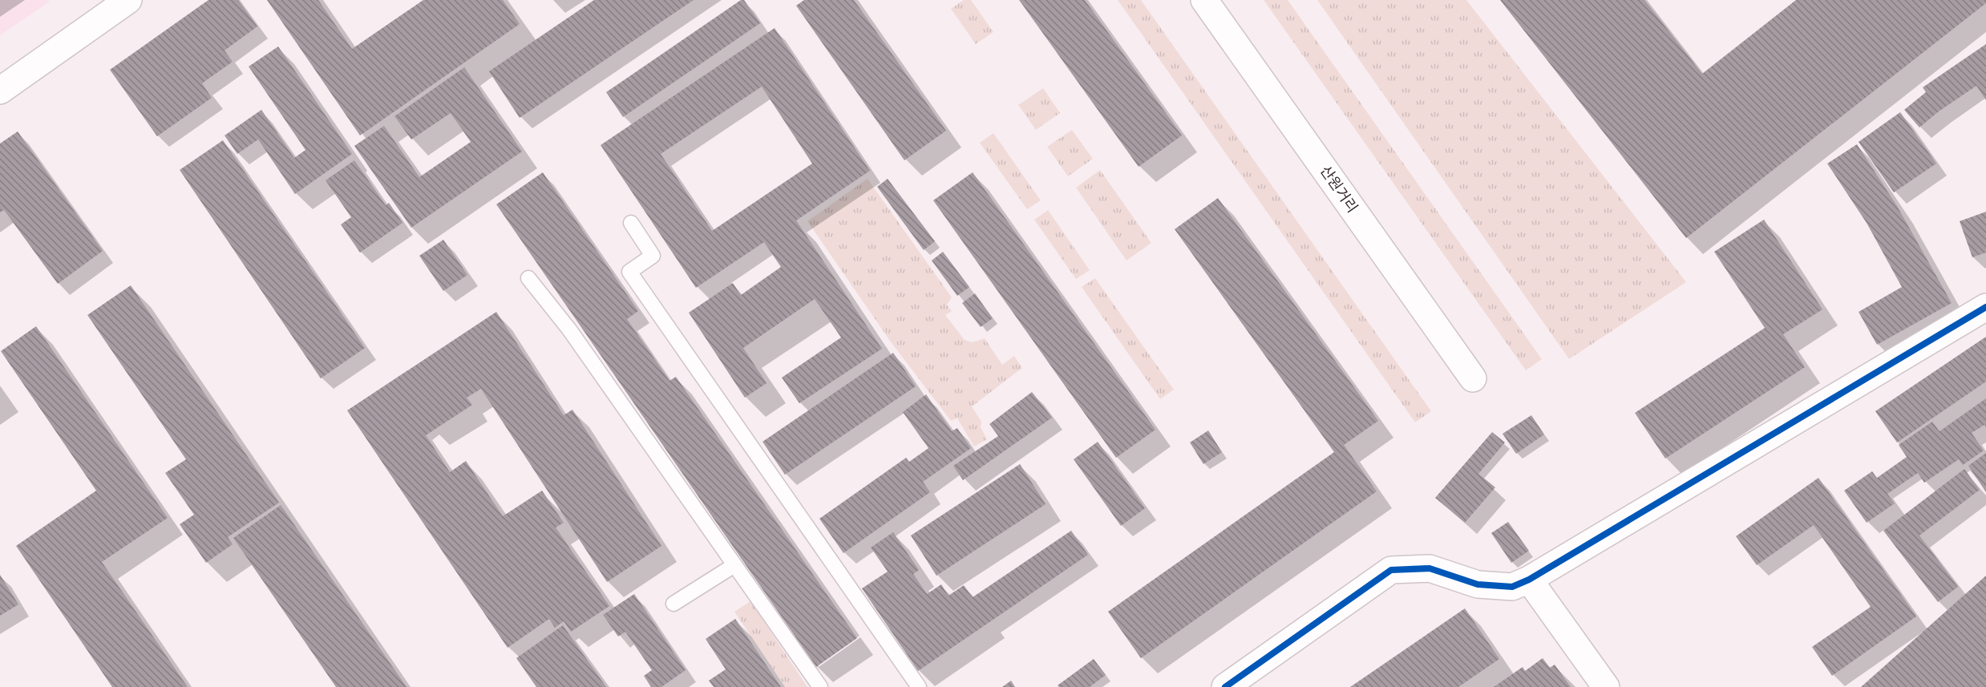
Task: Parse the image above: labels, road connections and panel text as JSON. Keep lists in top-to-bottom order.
{
  "streets": {
    "street": ["산원거리"]
  }
}
